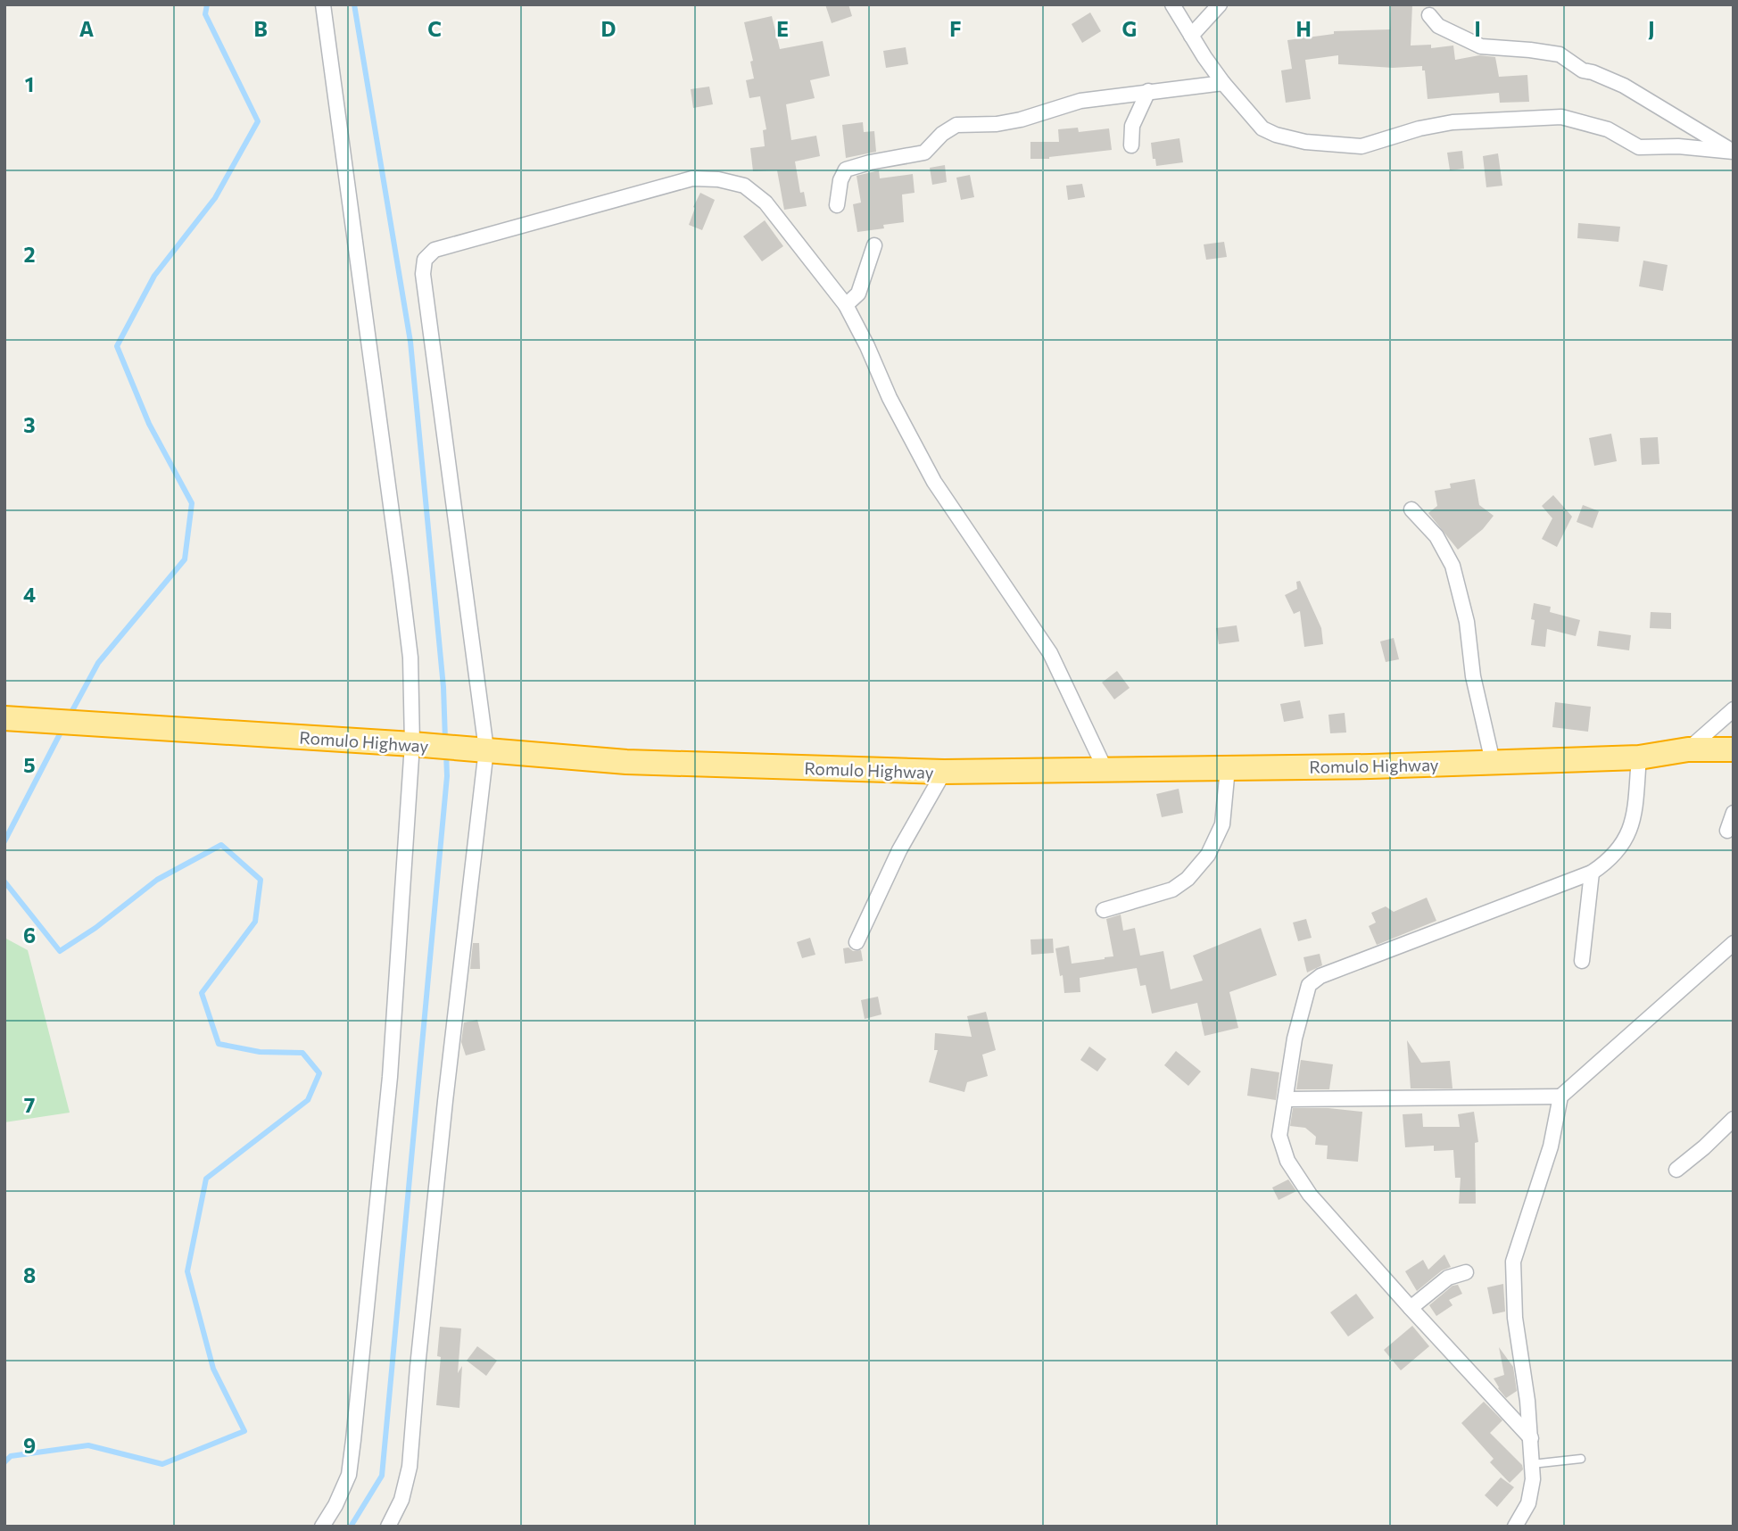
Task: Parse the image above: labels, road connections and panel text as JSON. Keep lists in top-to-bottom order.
{
  "streets": {
    "highway": ["Romulo Highway"]
  },
  "grid": {
    "columns": [
      "A",
      "B",
      "C",
      "D",
      "E",
      "F",
      "G",
      "H",
      "I",
      "J"
    ],
    "rows": [
      "1",
      "2",
      "3",
      "4",
      "5",
      "6",
      "7",
      "8",
      "9"
    ]
  }
}
